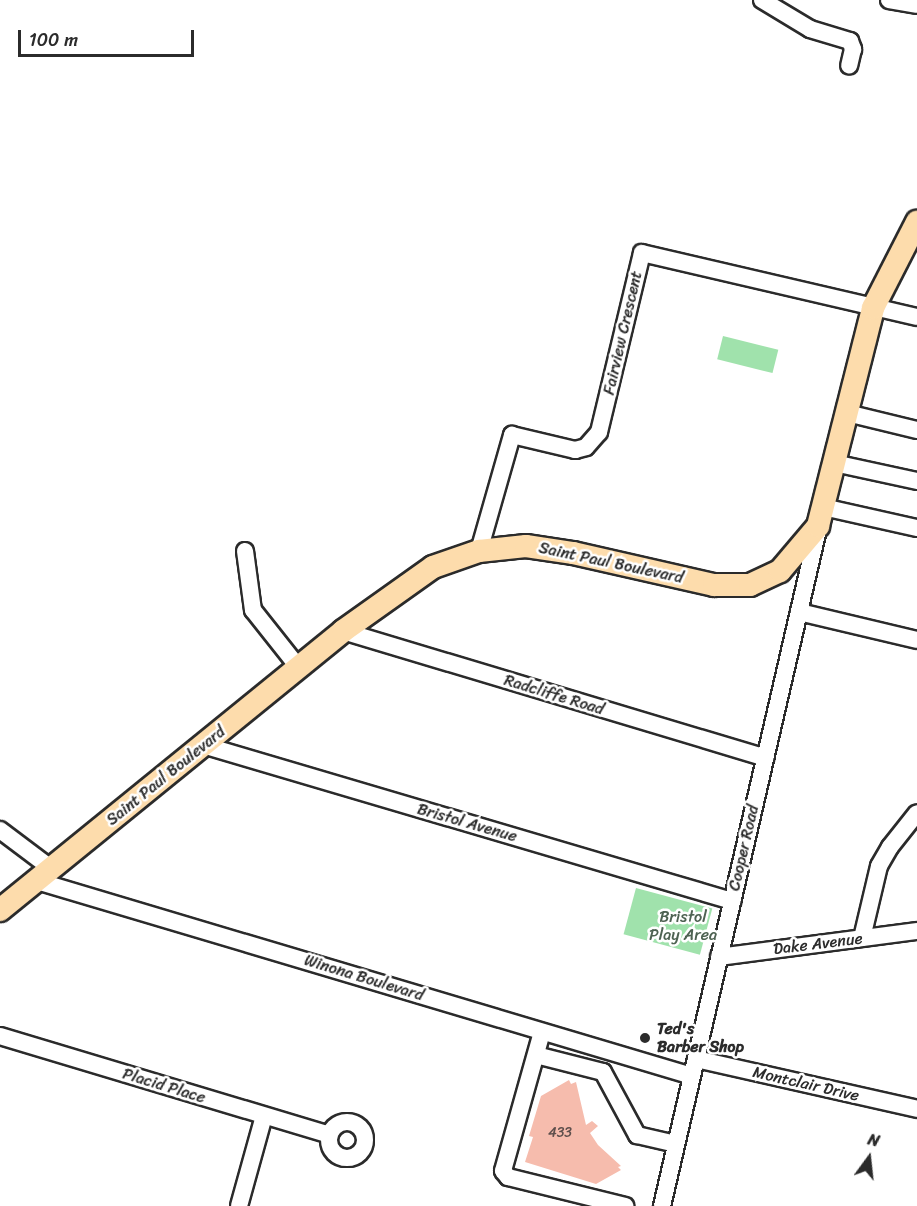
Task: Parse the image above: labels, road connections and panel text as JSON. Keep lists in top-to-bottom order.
{
  "streets": {
    "main road": ["Saint Paul Boulevard"],
    "street": [
      "Fairview Crescent",
      "Radcliffe Road",
      "Bristol Avenue",
      "Cooper Road",
      "Dake Avenue",
      "Winona Boulevard",
      "Montclair Drive",
      "Placid Place"
    ]
  },
  "crossings": [
    ["Fairview Crescent", "Saint Paul Boulevard"],
    ["Saint Paul Boulevard", "Radcliffe Road"],
    ["Saint Paul Boulevard", "Bristol Avenue"],
    ["Saint Paul Boulevard", "Cooper Road"],
    ["Saint Paul Boulevard", "Winona Boulevard"],
    ["Radcliffe Road", "Cooper Road"],
    ["Bristol Avenue", "Cooper Road"],
    ["Cooper Road", "Dake Avenue"],
    ["Cooper Road", "Winona Boulevard"],
    ["Cooper Road", "Montclair Drive"],
    ["Winona Boulevard", "Montclair Drive"]
  ],
  "parks": ["Bristol Play Area"],
  "places": ["Ted's Barber Shop"],
  "house_numbers": ["433"],
  "scale_bar": "100 m",
  "north": "top"
}
